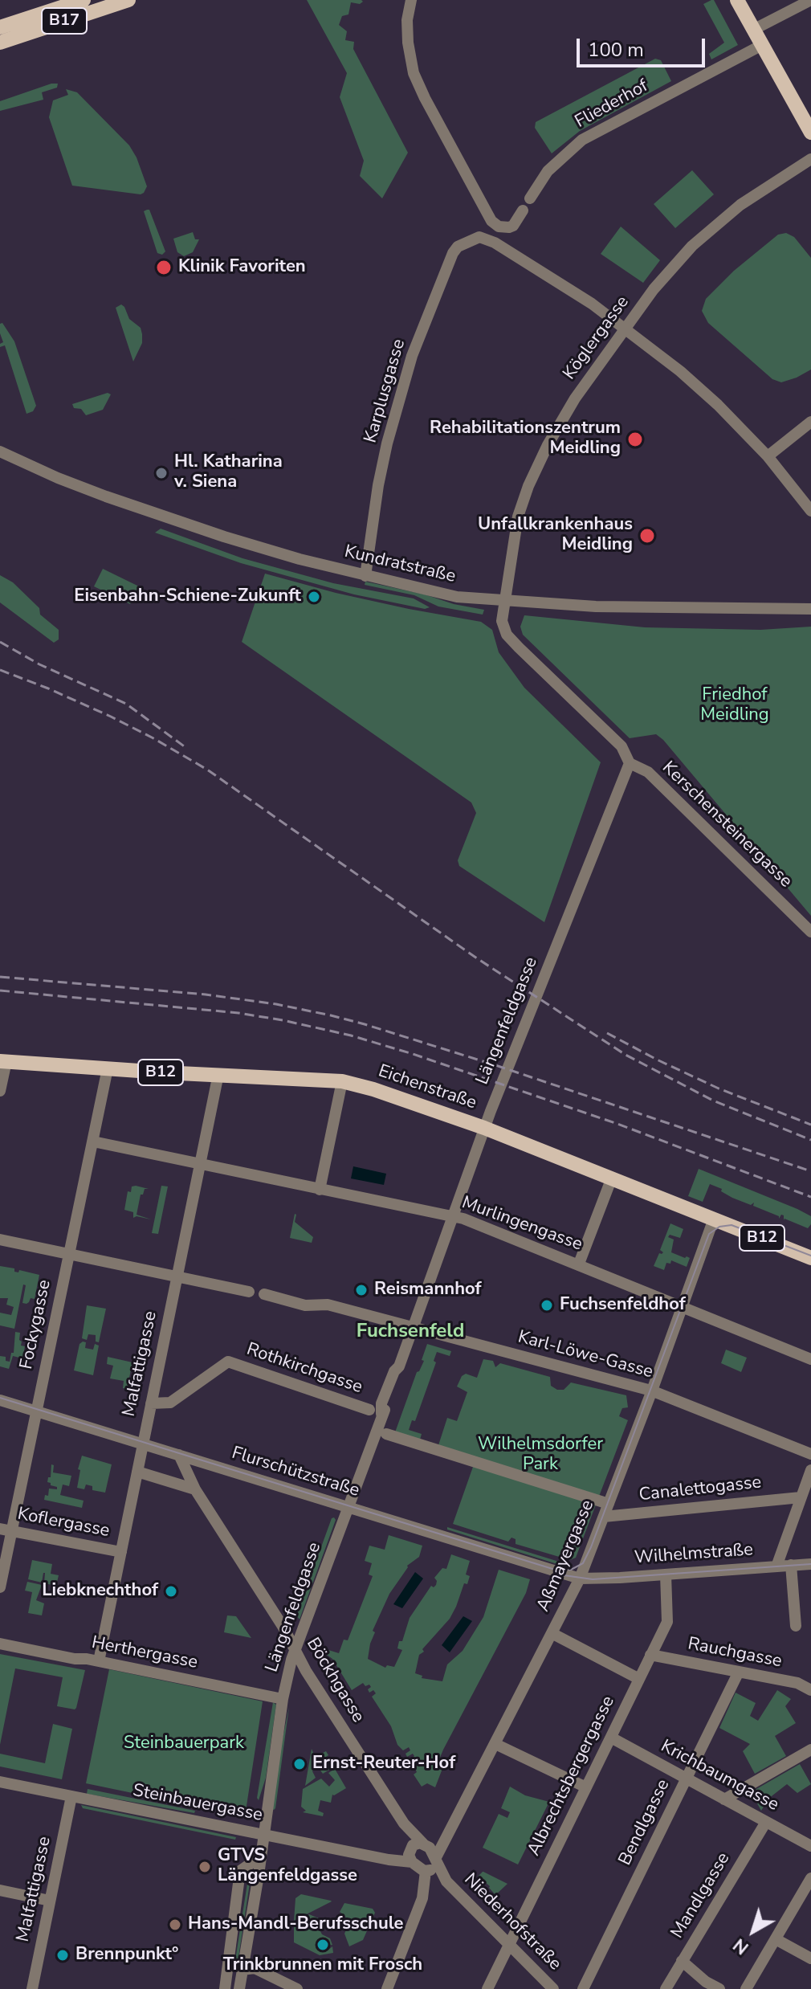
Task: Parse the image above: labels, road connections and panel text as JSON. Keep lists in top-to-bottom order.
{
  "streets": {
    "main road": ["B17", "B12", "Eichenstraße"],
    "street": [
      "Fliederhof",
      "Köglergasse",
      "Karplusgasse",
      "Kundratstraße",
      "Kerschensteinergasse",
      "Längenfeldgasse",
      "Murlingengasse",
      "Fockygasse",
      "Karl-Löwe-Gasse",
      "Malfattigasse",
      "Rothkirchgasse",
      "Flurschützstraße",
      "Canalettogasse",
      "Koflergasse",
      "Wilhelmstraße",
      "Aßmayergasse",
      "Herthergasse",
      "Rauchgasse",
      "Böckhgasse",
      "Albrechtsbergergasse",
      "Krichbaumgasse",
      "Steinbauergasse",
      "Bendlgasse",
      "Mandlgasse",
      "Niederhofstraße"
    ]
  },
  "crossings": [
    ["Köglergasse", "Karplusgasse"],
    ["Köglergasse", "Kundratstraße"],
    ["Köglergasse", "Kerschensteinergasse"],
    ["Karplusgasse", "Kundratstraße"],
    ["Kundratstraße", "Kerschensteinergasse"],
    ["Kerschensteinergasse", "Längenfeldgasse"],
    ["Längenfeldgasse", "Eichenstraße"],
    ["Längenfeldgasse", "Murlingengasse"],
    ["Längenfeldgasse", "Karl-Löwe-Gasse"],
    ["Längenfeldgasse", "Flurschützstraße"],
    ["Längenfeldgasse", "Herthergasse"],
    ["Längenfeldgasse", "Böckhgasse"],
    ["Längenfeldgasse", "Steinbauergasse"],
    ["Eichenstraße", "Fockygasse"],
    ["Eichenstraße", "Malfattigasse"],
    ["Eichenstraße", "Aßmayergasse"],
    ["Murlingengasse", "Fockygasse"],
    ["Murlingengasse", "Malfattigasse"],
    ["Murlingengasse", "Aßmayergasse"],
    ["Fockygasse", "Flurschützstraße"],
    ["Fockygasse", "Koflergasse"],
    ["Karl-Löwe-Gasse", "Aßmayergasse"],
    ["Malfattigasse", "Rothkirchgasse"],
    ["Malfattigasse", "Flurschützstraße"],
    ["Malfattigasse", "Koflergasse"],
    ["Malfattigasse", "Herthergasse"],
    ["Malfattigasse", "Steinbauergasse"],
    ["Flurschützstraße", "Wilhelmstraße"],
    ["Flurschützstraße", "Aßmayergasse"],
    ["Flurschützstraße", "Böckhgasse"],
    ["Canalettogasse", "Aßmayergasse"],
    ["Wilhelmstraße", "Aßmayergasse"],
    ["Wilhelmstraße", "Albrechtsbergergasse"],
    ["Aßmayergasse", "Böckhgasse"],
    ["Aßmayergasse", "Steinbauergasse"],
    ["Aßmayergasse", "Niederhofstraße"],
    ["Rauchgasse", "Albrechtsbergergasse"],
    ["Rauchgasse", "Bendlgasse"],
    ["Böckhgasse", "Steinbauergasse"],
    ["Böckhgasse", "Niederhofstraße"],
    ["Albrechtsbergergasse", "Krichbaumgasse"],
    ["Albrechtsbergergasse", "Niederhofstraße"],
    ["Krichbaumgasse", "Bendlgasse"],
    ["Krichbaumgasse", "Mandlgasse"],
    ["Steinbauergasse", "Niederhofstraße"]
  ],
  "districts": ["Fuchsenfeld"],
  "parks": ["Friedhof Meidling", "Wilhelmsdorfer Park", "Steinbauerpark"],
  "places": [
    "Klinik Favoriten",
    "Rehabilitationszentrum Meidling",
    "Hl. Katharina v. Siena",
    "Unfallkrankenhaus Meidling",
    "Eisenbahn-Schiene-Zukunft",
    "Reismannhof",
    "Fuchsenfeldhof",
    "Liebknechthof",
    "Ernst-Reuter-Hof",
    "GTVS Längenfeldgasse",
    "Hans-Mandl-Berufsschule",
    "Trinkbrunnen mit Frosch",
    "Brennpunkt°"
  ],
  "scale_bar": "100 m",
  "north": "bottom left"
}
